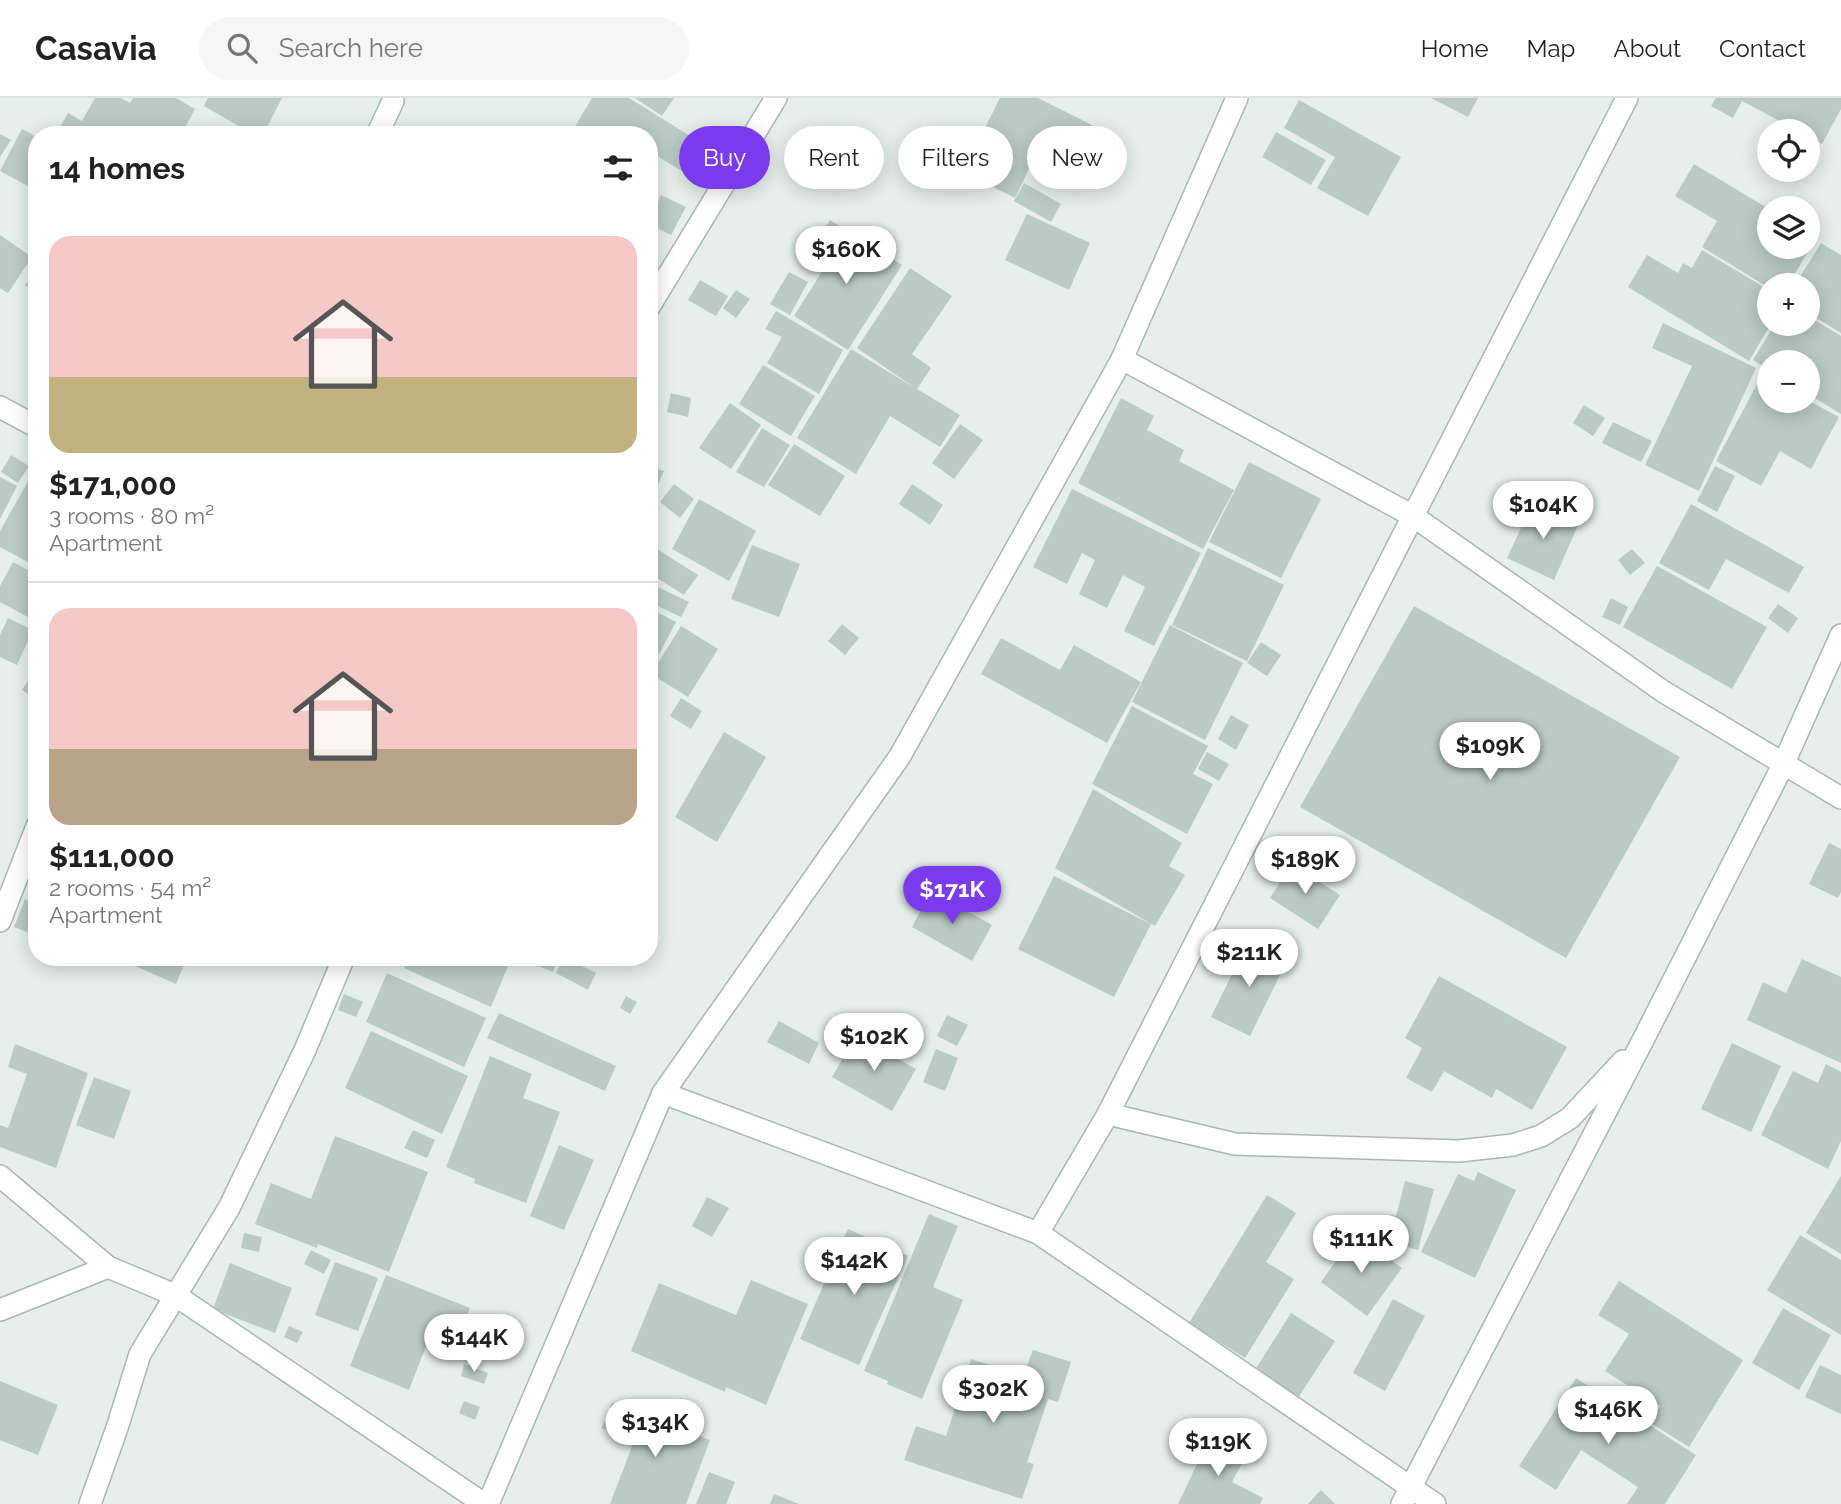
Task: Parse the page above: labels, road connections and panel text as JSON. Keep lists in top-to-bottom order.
{
  "page": {
    "header": "Casavia",
    "search": "Search here",
    "nav": [
      "Home",
      "Map",
      "About",
      "Contact"
    ],
    "map_buttons": ["+", "−"],
    "chip": [
      "Buy",
      "Rent",
      "Filters",
      "New"
    ],
    "heading": "14 homes",
    "list": [
      {
        "name": "$171,000",
        "note": "3 rooms · 80 m² · Apartment"
      },
      {
        "name": "$111,000",
        "note": "2 rooms · 54 m² · Apartment"
      }
    ],
    "price": [
      "$160K",
      "$104K",
      "$109K",
      "$189K",
      "$171K",
      "$211K",
      "$102K",
      "$111K",
      "$142K",
      "$144K",
      "$302K",
      "$146K",
      "$134K",
      "$119K"
    ]
  }
}
